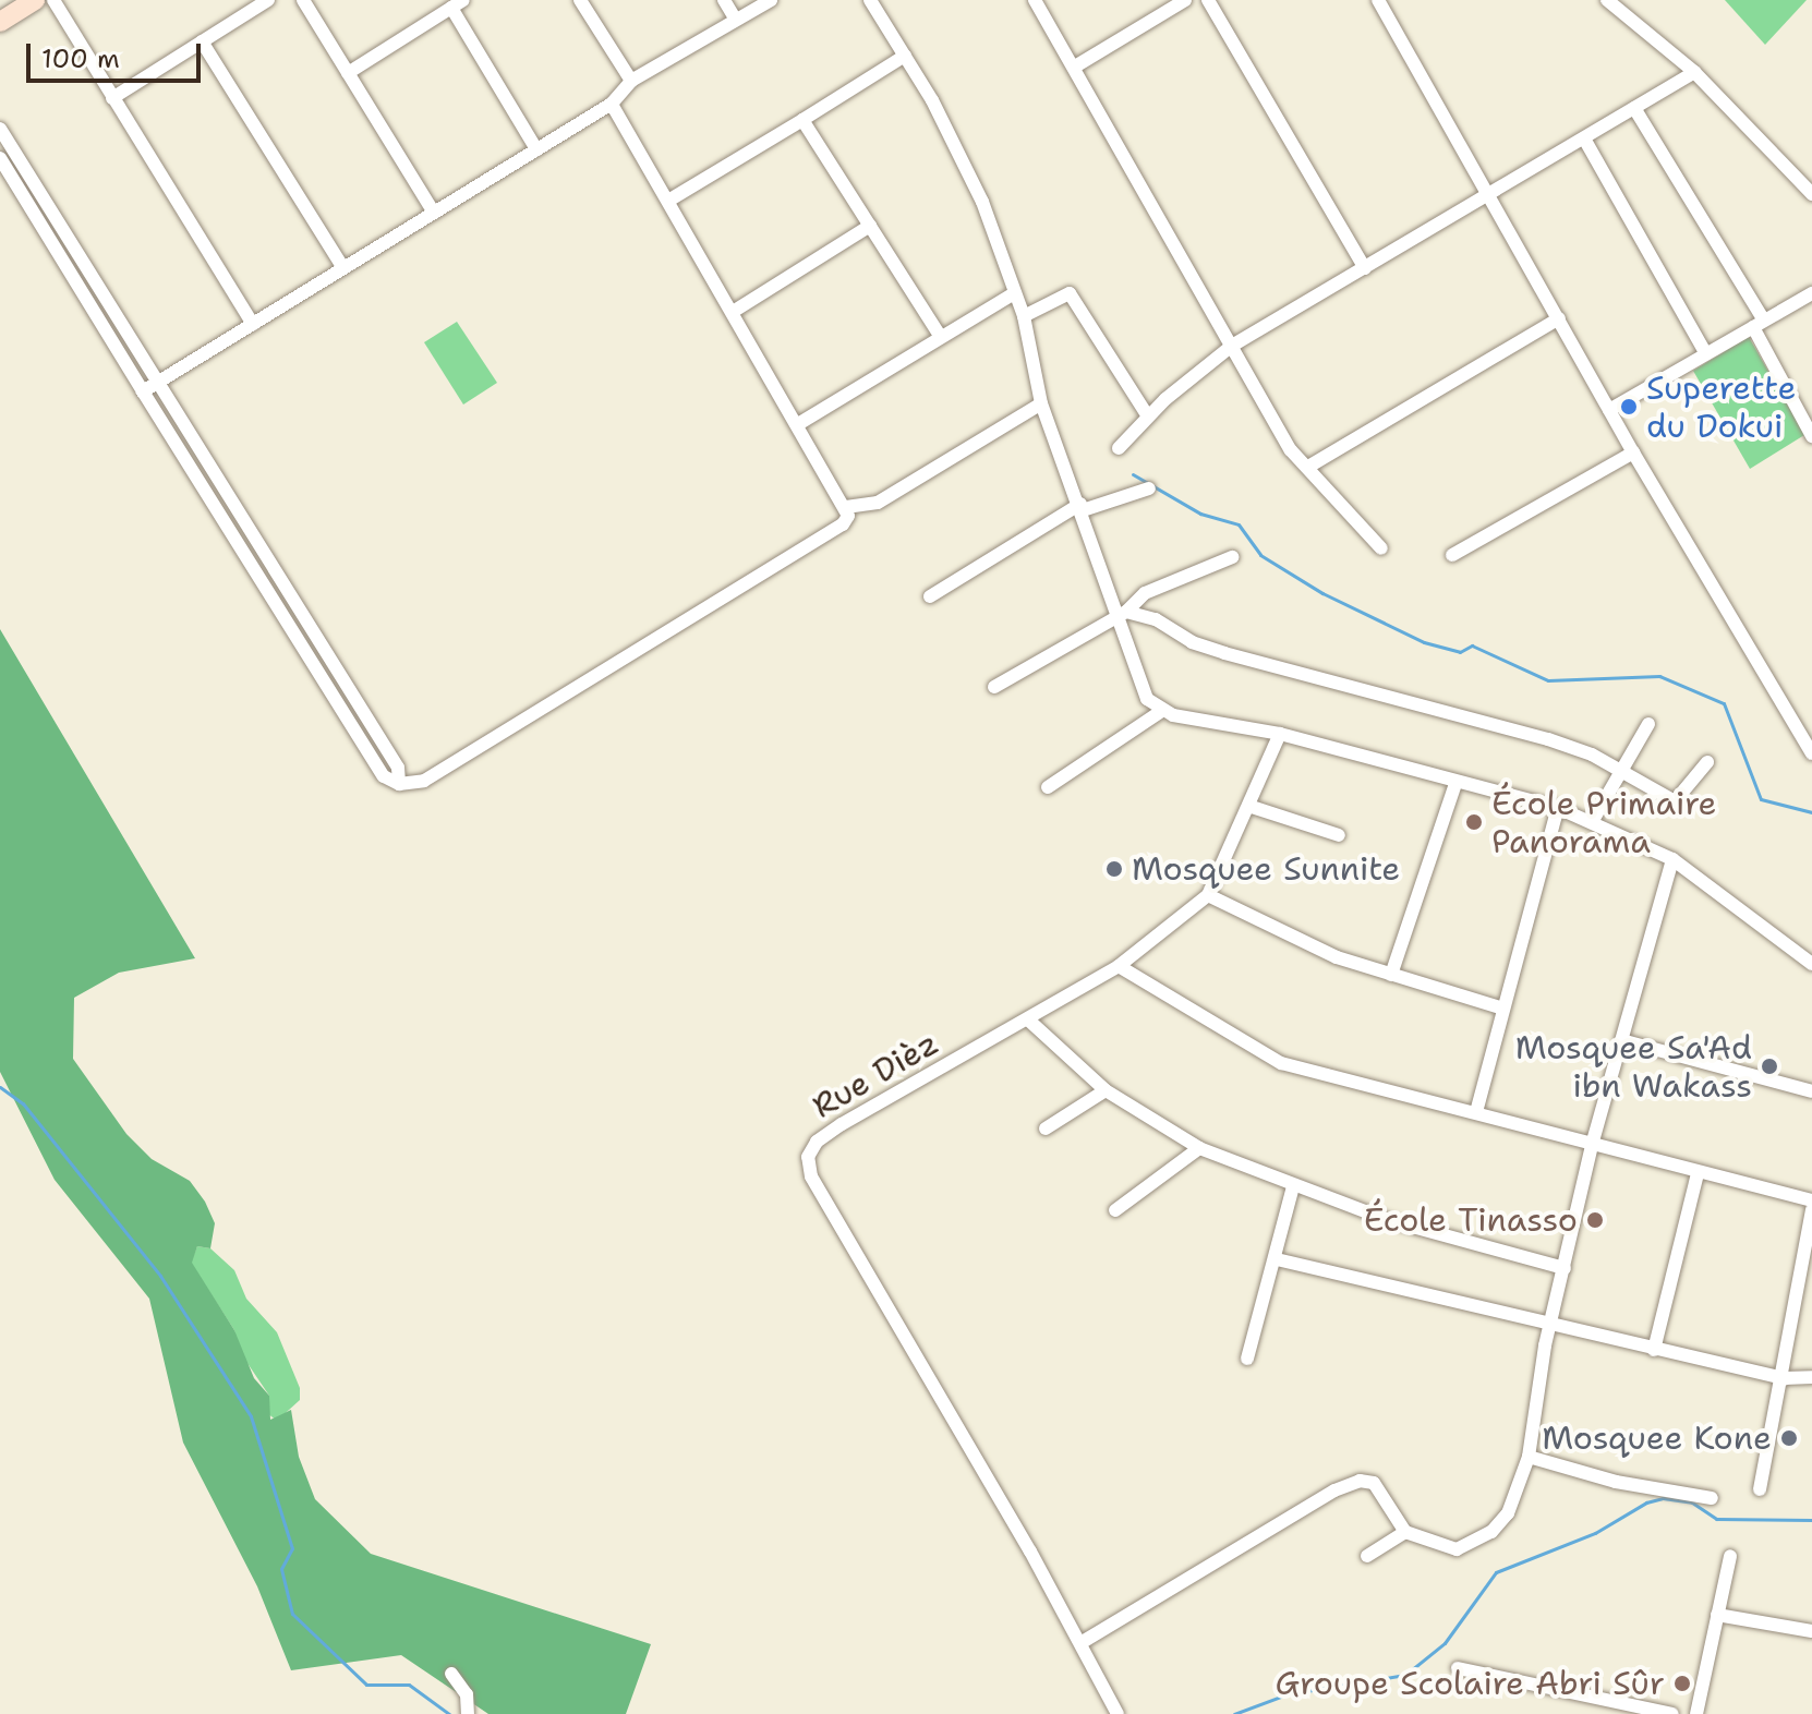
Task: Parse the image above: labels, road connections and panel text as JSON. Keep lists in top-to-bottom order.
{
  "streets": {
    "street": ["Rue Dièz"]
  },
  "places": [
    "Superette du Dokui",
    "École Primaire Panorama",
    "Mosquee Sunnite",
    "Mosquee Sa'Ad ibn Wakass",
    "École Tinasso",
    "Mosquee Kone",
    "Groupe Scolaire Abri Sûr"
  ],
  "scale_bar": "100 m"
}
